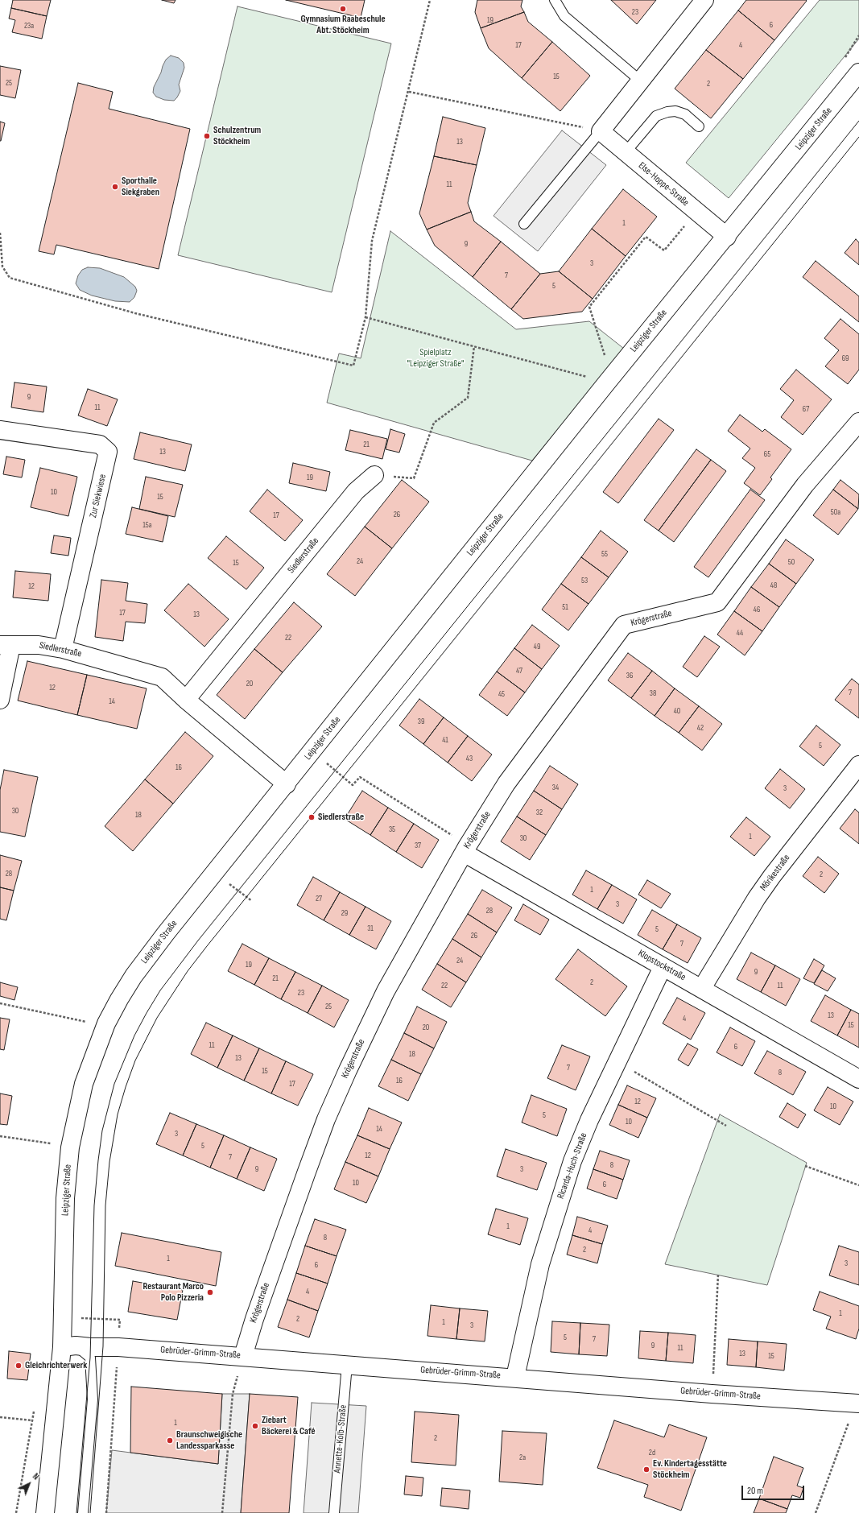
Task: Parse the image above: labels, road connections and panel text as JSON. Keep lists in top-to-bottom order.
{
  "streets": {
    "street": [
      "Leipziger Straße",
      "Else-Hoppe-Straße",
      "Zur Siekwiese",
      "Siedlerstraße",
      "Krögerstraße",
      "Mörikestraße",
      "Klopstockstraße",
      "Ricarda-Huch-Straße",
      "Gebrüder-Grimm-Straße"
    ],
    "lane": ["Annette-Kolb-Straße"]
  },
  "crossings": [
    ["Leipziger Straße", "Else-Hoppe-Straße"],
    ["Leipziger Straße", "Siedlerstraße"],
    ["Leipziger Straße", "Gebrüder-Grimm-Straße"],
    ["Zur Siekwiese", "Siedlerstraße"],
    ["Krögerstraße", "Klopstockstraße"],
    ["Krögerstraße", "Gebrüder-Grimm-Straße"],
    ["Mörikestraße", "Klopstockstraße"],
    ["Klopstockstraße", "Ricarda-Huch-Straße"],
    ["Ricarda-Huch-Straße", "Gebrüder-Grimm-Straße"],
    ["Gebrüder-Grimm-Straße", "Annette-Kolb-Straße"]
  ],
  "parks": ["Spielplatz \"Leipziger Straße\""],
  "places": [
    "Gymnasium Raabeschule Abt. Stöckheim",
    "Schulzentrum Stöckheim",
    "Sporthalle Siekgraben",
    "Siedlerstraße",
    "Restaurant Marco Polo Pizzeria",
    "Gleichrichterwerk",
    "Ziebart Bäckerei & Café",
    "Braunschweigische Landessparkasse",
    "Ev. Kindertagesstätte Stöckheim"
  ],
  "house_numbers": [
    "23",
    "19",
    "6",
    "23a",
    "17",
    "4",
    "15",
    "25",
    "2",
    "13",
    "11",
    "1",
    "9",
    "3",
    "7",
    "5",
    "69",
    "9",
    "11",
    "67",
    "21",
    "13",
    "65",
    "19",
    "10",
    "15",
    "50a",
    "26",
    "17",
    "15a",
    "55",
    "24",
    "50",
    "15",
    "53",
    "48",
    "12",
    "51",
    "46",
    "17",
    "13",
    "44",
    "22",
    "49",
    "47",
    "36",
    "20",
    "12",
    "7",
    "38",
    "45",
    "14",
    "40",
    "39",
    "42",
    "41",
    "5",
    "43",
    "16",
    "34",
    "3",
    "30",
    "32",
    "18",
    "35",
    "1",
    "30",
    "37",
    "28",
    "2",
    "1",
    "27",
    "3",
    "28",
    "29",
    "31",
    "5",
    "26",
    "7",
    "24",
    "19",
    "9",
    "21",
    "2",
    "22",
    "11",
    "23",
    "25",
    "13",
    "4",
    "15",
    "20",
    "11",
    "6",
    "18",
    "13",
    "7",
    "15",
    "8",
    "16",
    "17",
    "12",
    "10",
    "5",
    "10",
    "14",
    "3",
    "5",
    "12",
    "7",
    "8",
    "9",
    "3",
    "10",
    "6",
    "1",
    "4",
    "8",
    "2",
    "1",
    "3",
    "6",
    "4",
    "1",
    "2",
    "1",
    "3",
    "5",
    "7",
    "9",
    "11",
    "13",
    "15",
    "1",
    "2",
    "2d",
    "2a"
  ],
  "scale_bar": "20 m",
  "north": "top right"
}
